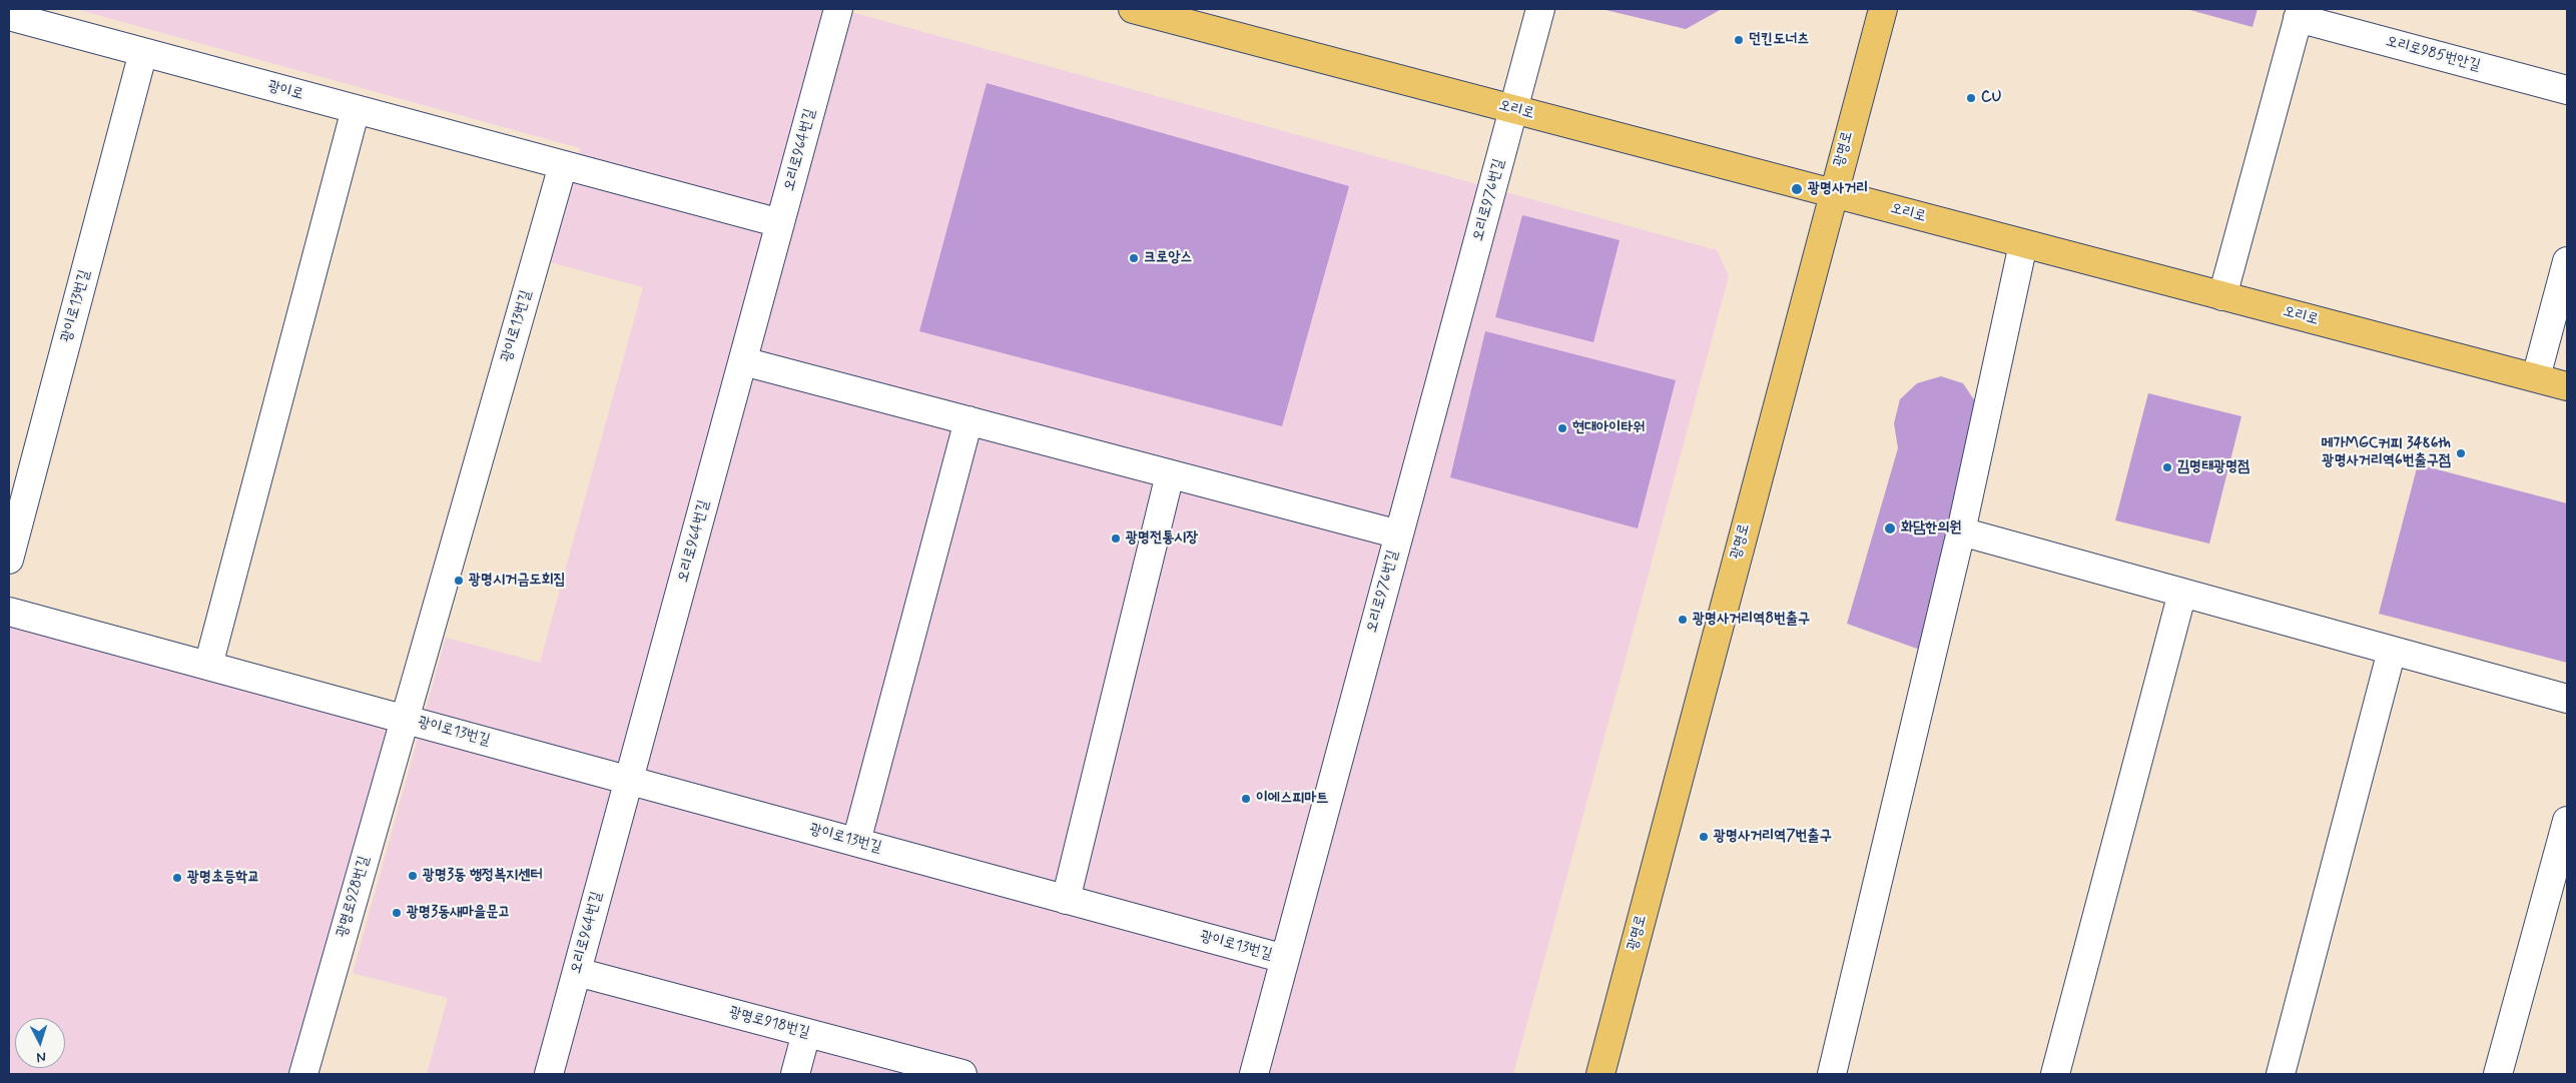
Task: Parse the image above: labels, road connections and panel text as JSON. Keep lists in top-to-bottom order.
{
  "streets": {
    "main road": ["오리로", "광명로"],
    "street": [
      "오리로985번안길",
      "광이로",
      "오리로964번길",
      "오리로976번길",
      "광이로13번길",
      "광명로928번길",
      "광명로918번길"
    ]
  },
  "crossings": [
    ["광이로", "오리로964번길"],
    ["광이로", "광이로13번길"],
    ["오리로", "광명로"],
    ["오리로", "오리로976번길"],
    ["오리로964번길", "광이로13번길"],
    ["오리로964번길", "광명로918번길"],
    ["오리로976번길", "광이로13번길"],
    ["광이로13번길", "광명로928번길"]
  ],
  "places": [
    "던킨도너츠",
    "CU",
    "광명사거리",
    "크로앙스",
    "현대아이타워",
    "메가MGC커피 3486th 광명사거리역6번출구점",
    "김명태광명점",
    "화담한의원",
    "광명전통시장",
    "광명시거금도회집",
    "광명사거리역8번출구",
    "이에스피마트",
    "광명사거리역7번출구",
    "광명3동 행정복지센터",
    "광명초등학교",
    "광명3동새마을문고"
  ],
  "north": "bottom"
}
